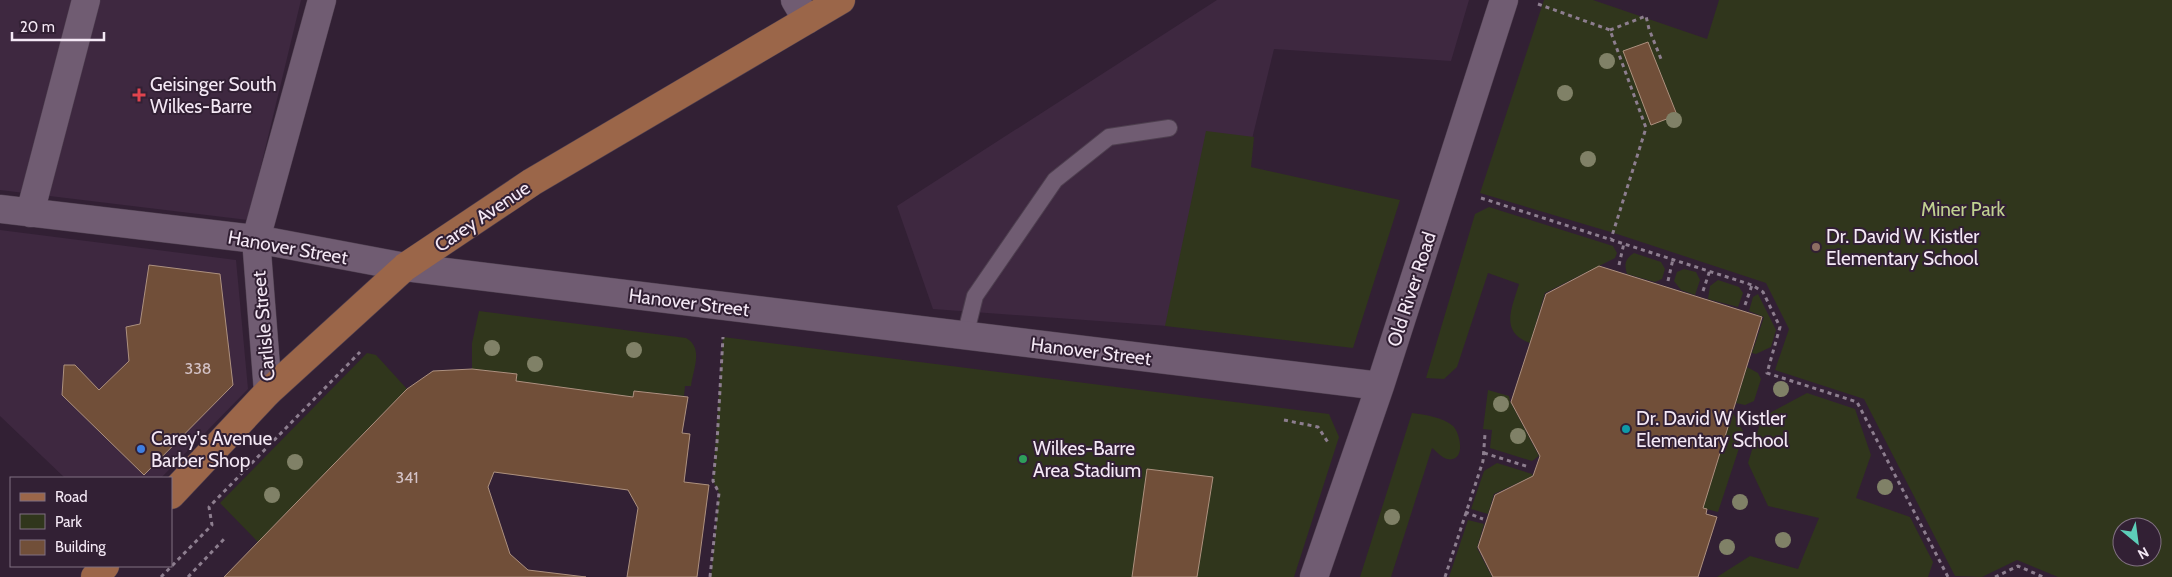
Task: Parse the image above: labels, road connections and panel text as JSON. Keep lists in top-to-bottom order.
{
  "streets": {
    "main road": ["Carey Avenue"],
    "street": ["Hanover Street", "Old River Road", "Carlisle Street"]
  },
  "crossings": [
    ["Carey Avenue", "Hanover Street"],
    ["Carey Avenue", "Carlisle Street"],
    ["Hanover Street", "Old River Road"],
    ["Hanover Street", "Carlisle Street"]
  ],
  "parks": ["Miner Park"],
  "places": {
    "health": ["Geisinger South Wilkes-Barre"],
    "other": [
      "Dr. David W. Kistler Elementary School",
      "Dr. David W Kistler Elementary School",
      "Carey's Avenue Barber Shop",
      "Wilkes-Barre Area Stadium"
    ]
  },
  "house_numbers": ["338", "341"],
  "legend": ["Road", "Park", "Building"],
  "scale_bar": "20 m",
  "north": "bottom right"
}
